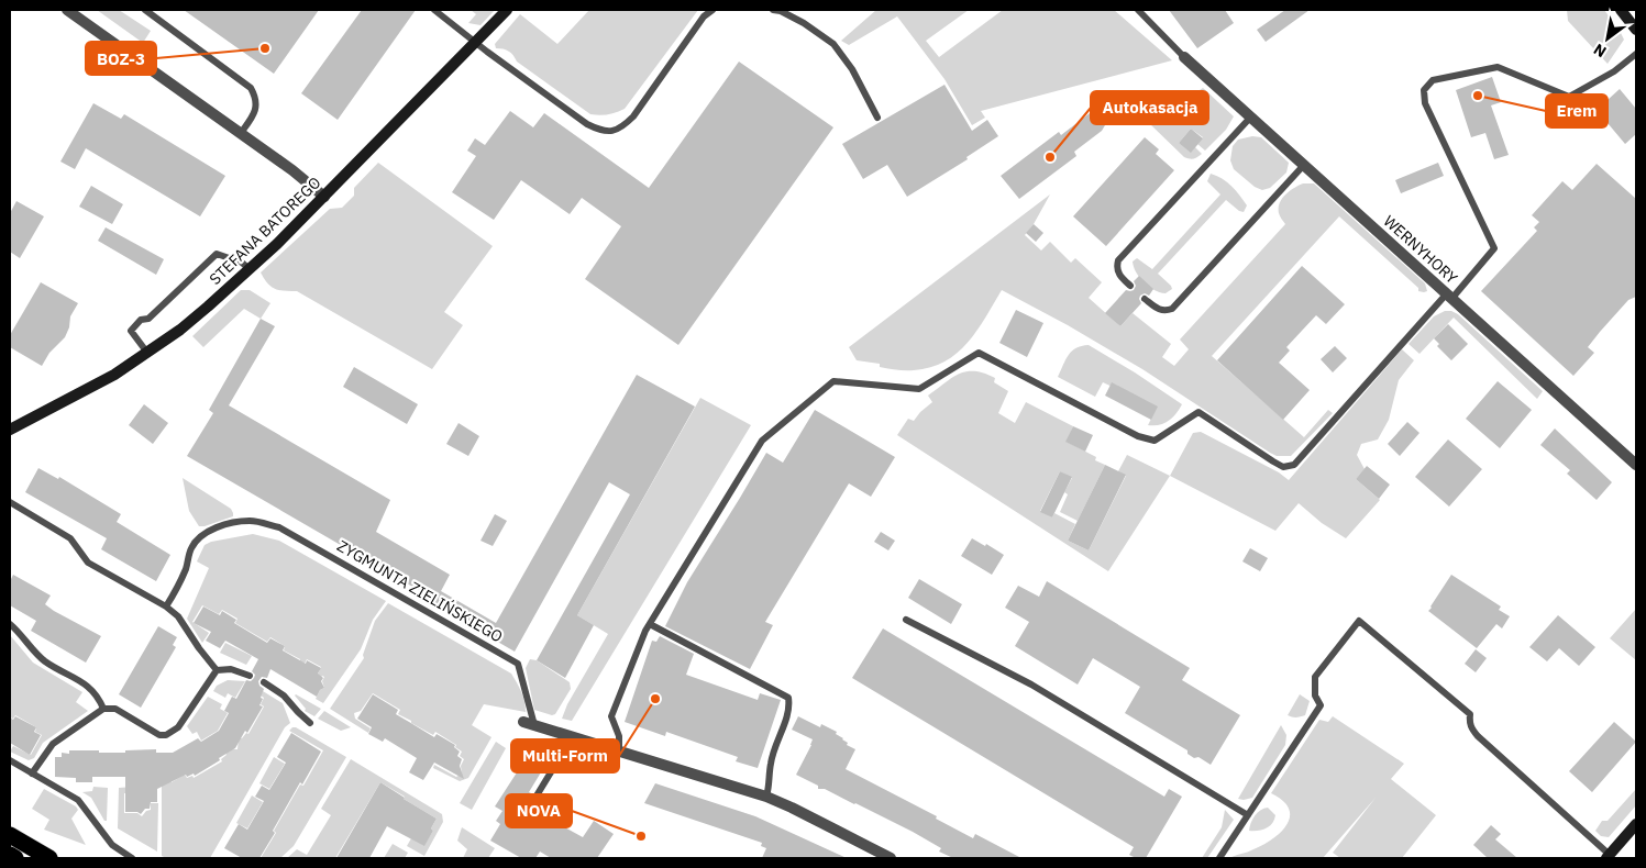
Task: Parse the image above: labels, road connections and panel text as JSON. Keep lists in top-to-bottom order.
{
  "streets": {
    "street": ["STEFANA BATOREGO", "WERNYHORY", "ZYGMUNTA ZIELIŃSKIEGO"]
  },
  "places": [
    "BOZ-3",
    "Erem",
    "Autokasacja",
    "Multi-Form",
    "NOVA"
  ],
  "north": "bottom left"
}
